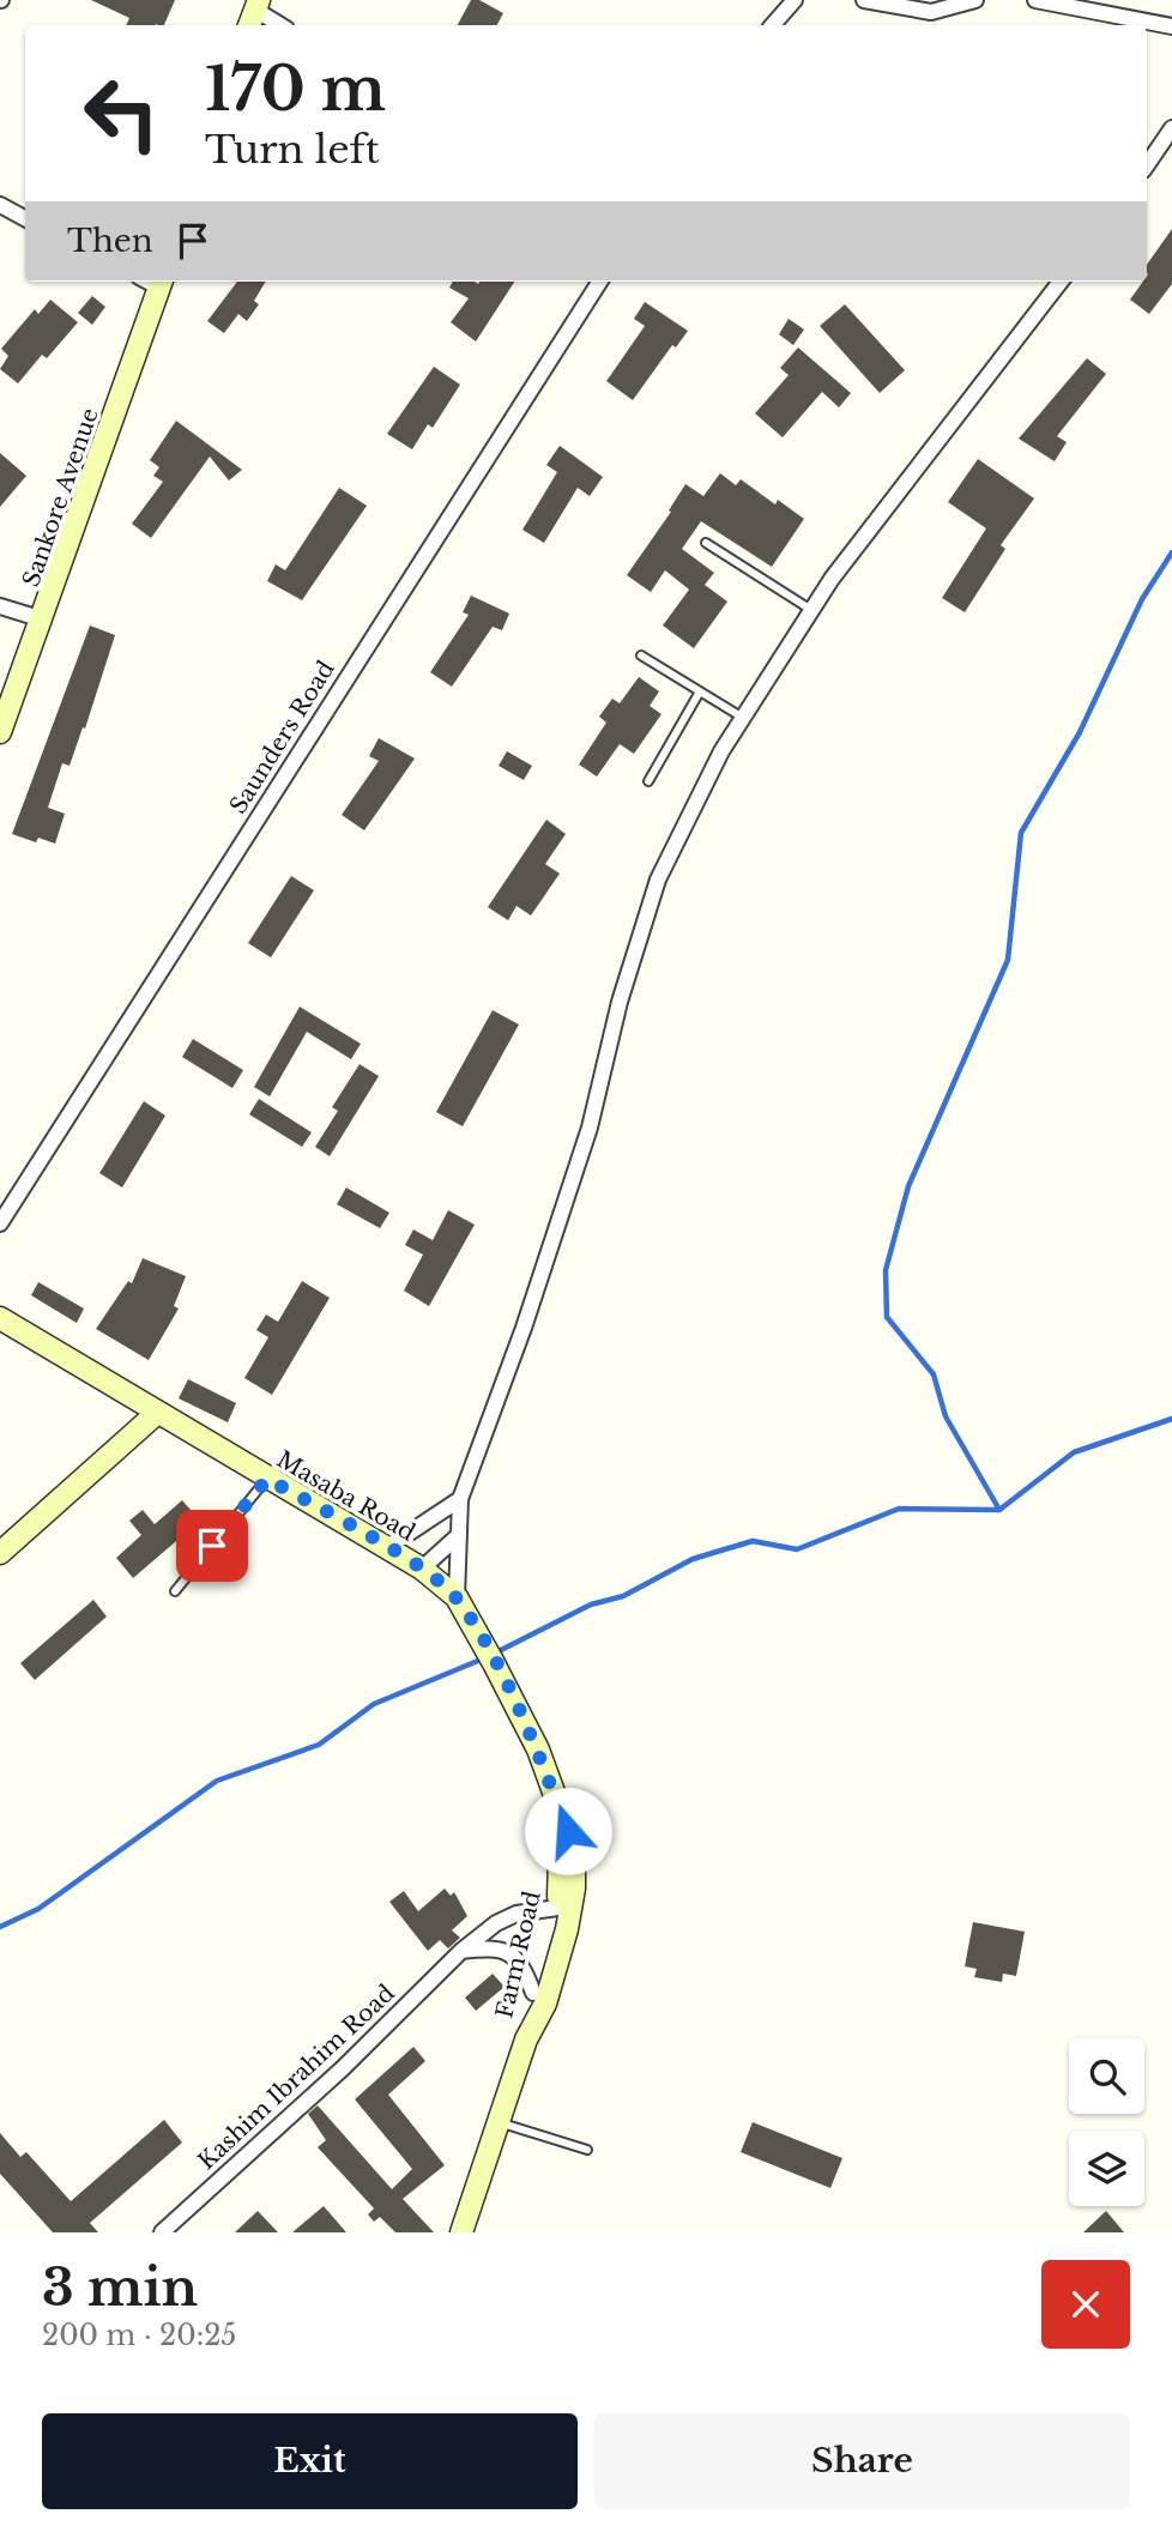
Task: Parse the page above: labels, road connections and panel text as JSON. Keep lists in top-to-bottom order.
{
  "streets": {
    "street": [
      "Sankore Avenue",
      "Saunders Road",
      "Masaba Road",
      "Farm Road",
      "Kashim Ibrahim Road"
    ]
  },
  "crossings": [
    ["Masaba Road", "Farm Road"],
    ["Farm Road", "Kashim Ibrahim Road"]
  ],
  "page": {
    "turn": ["170 m", "Turn left"],
    "then": "Then",
    "heading": ["3 min", "200 m · 20:25"],
    "buttons": ["Exit", "Share"]
  }
}
